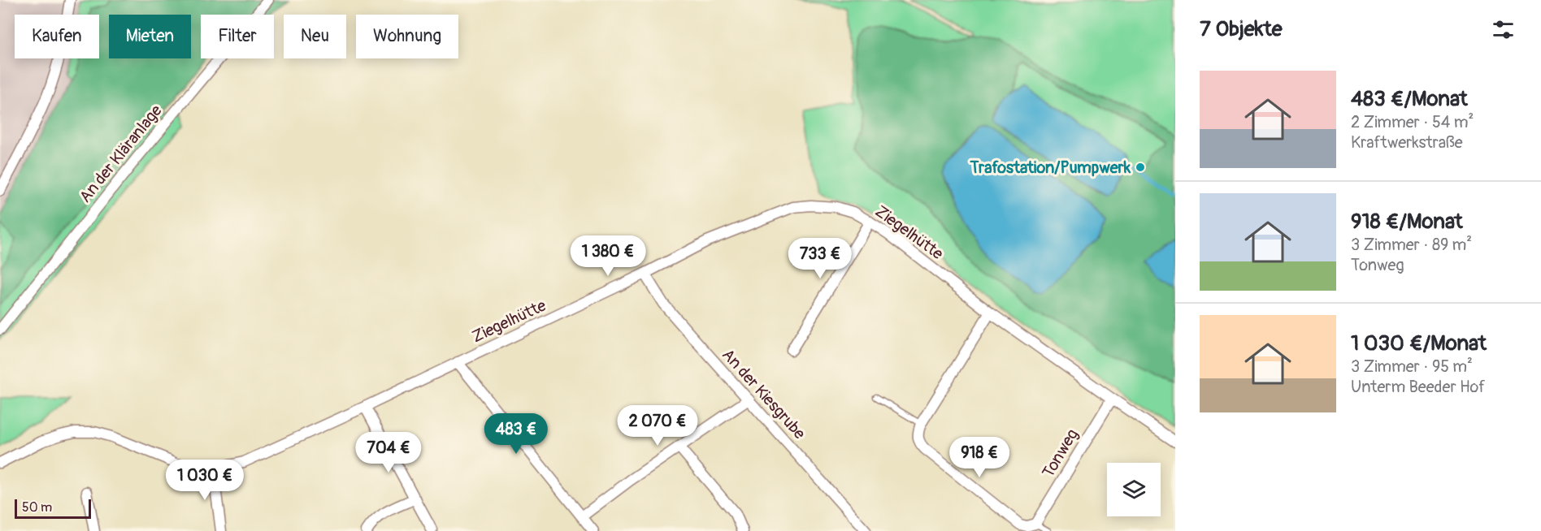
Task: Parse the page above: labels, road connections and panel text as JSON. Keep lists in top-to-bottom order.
{
  "streets": {
    "street": [
      "An der Kläranlage",
      "Ziegelhütte",
      "An der Kiesgrube",
      "Tonweg"
    ]
  },
  "crossings": [
    ["Ziegelhütte", "An der Kiesgrube"],
    ["Ziegelhütte", "Tonweg"]
  ],
  "places": ["Trafostation/Pumpwerk"],
  "scale_bar": "50 m",
  "page": {
    "heading": "7 Objekte",
    "chip": [
      "Kaufen",
      "Mieten",
      "Filter",
      "Neu",
      "Wohnung"
    ],
    "list": [
      {
        "name": "483 €/Monat",
        "note": "2 Zimmer · 54 m² · Kraftwerkstraße"
      },
      {
        "name": "918 €/Monat",
        "note": "3 Zimmer · 89 m² · Tonweg"
      },
      {
        "name": "1 030 €/Monat",
        "note": "3 Zimmer · 95 m² · Unterm Beeder Hof"
      }
    ],
    "price": [
      "1 380 €",
      "733 €",
      "2 070 €",
      "483 €",
      "704 €",
      "918 €",
      "1 030 €"
    ],
    "scale": "50 m"
  }
}
